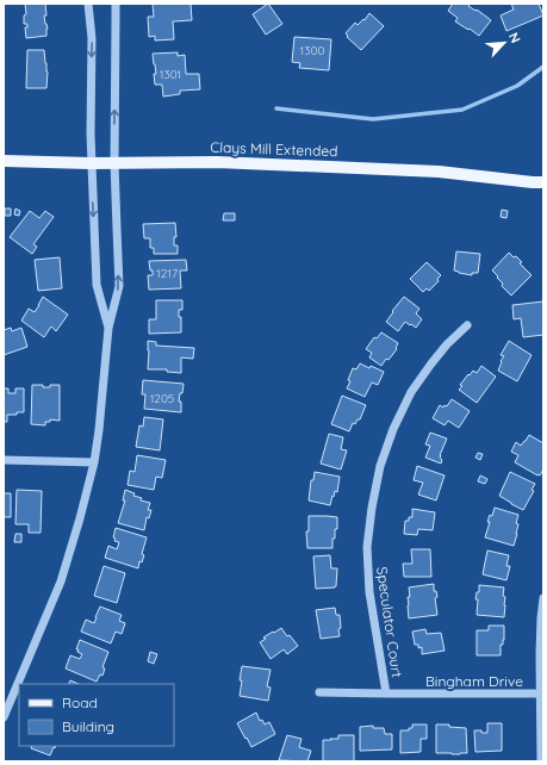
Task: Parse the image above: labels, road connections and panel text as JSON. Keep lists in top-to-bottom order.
{
  "streets": {
    "main road": ["Clays Mill Extended"],
    "street": ["Speculator Court", "Bingham Drive"]
  },
  "crossings": [
    ["Speculator Court", "Bingham Drive"]
  ],
  "house_numbers": [
    "1300",
    "1301",
    "1217",
    "1205"
  ],
  "legend": ["Road", "Building"],
  "north": "top right"
}
